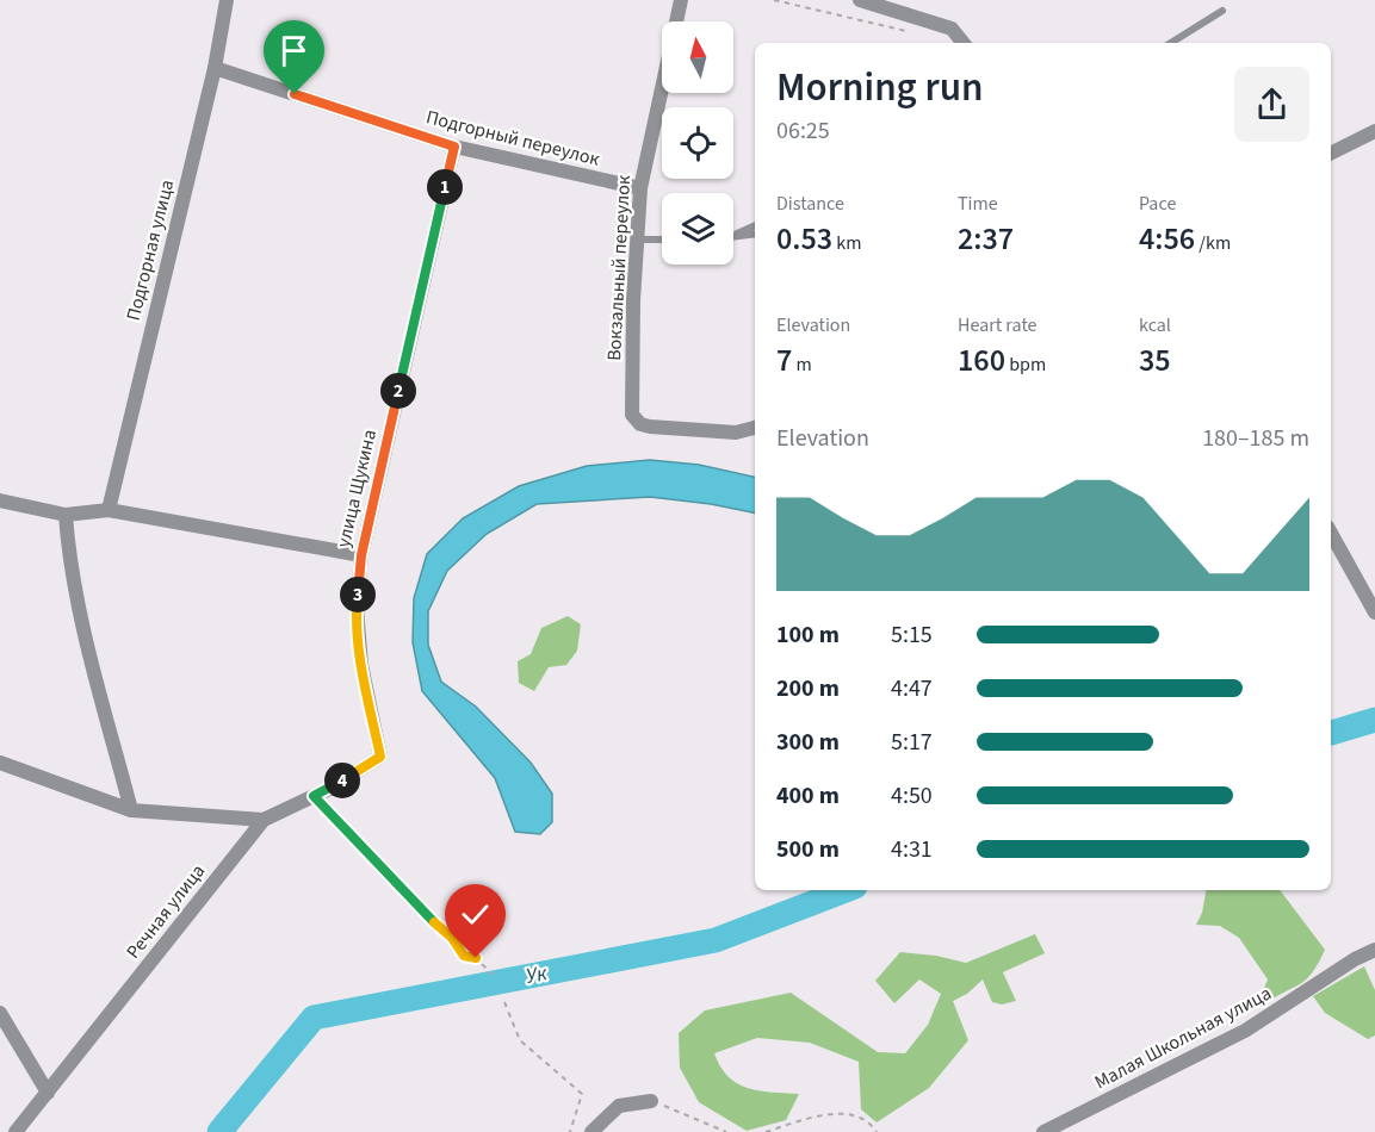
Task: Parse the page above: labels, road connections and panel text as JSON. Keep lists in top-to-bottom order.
{
  "streets": {
    "street": [
      "Подгорный переулок",
      "Подгорная улица",
      "Вокзальный переулок",
      "улица Щукина",
      "Речная улица",
      "Малая Школьная улица"
    ]
  },
  "crossings": [
    ["Подгорный переулок", "Подгорная улица"],
    ["Подгорный переулок", "Вокзальный переулок"],
    ["Подгорный переулок", "улица Щукина"],
    ["улица Щукина", "Речная улица"]
  ],
  "water": ["Ук"],
  "north": "top",
  "page": {
    "heading": ["Morning run", "06:25"],
    "stats": [
      ["Distance", "0.53 km"],
      ["Time", "2:37"],
      ["Pace", "4:56 /km"],
      ["Elevation", "7 m"],
      ["Heart rate", "160 bpm"],
      ["kcal", "35"]
    ],
    "pins": [
      "1",
      "2",
      "3",
      "4"
    ],
    "chart": ["Elevation", "180–185 m"],
    "list": [
      {
        "name": "100 m",
        "note": "5:15"
      },
      {
        "name": "200 m",
        "note": "4:47"
      },
      {
        "name": "300 m",
        "note": "5:17"
      },
      {
        "name": "400 m",
        "note": "4:50"
      },
      {
        "name": "500 m",
        "note": "4:31"
      }
    ]
  }
}
